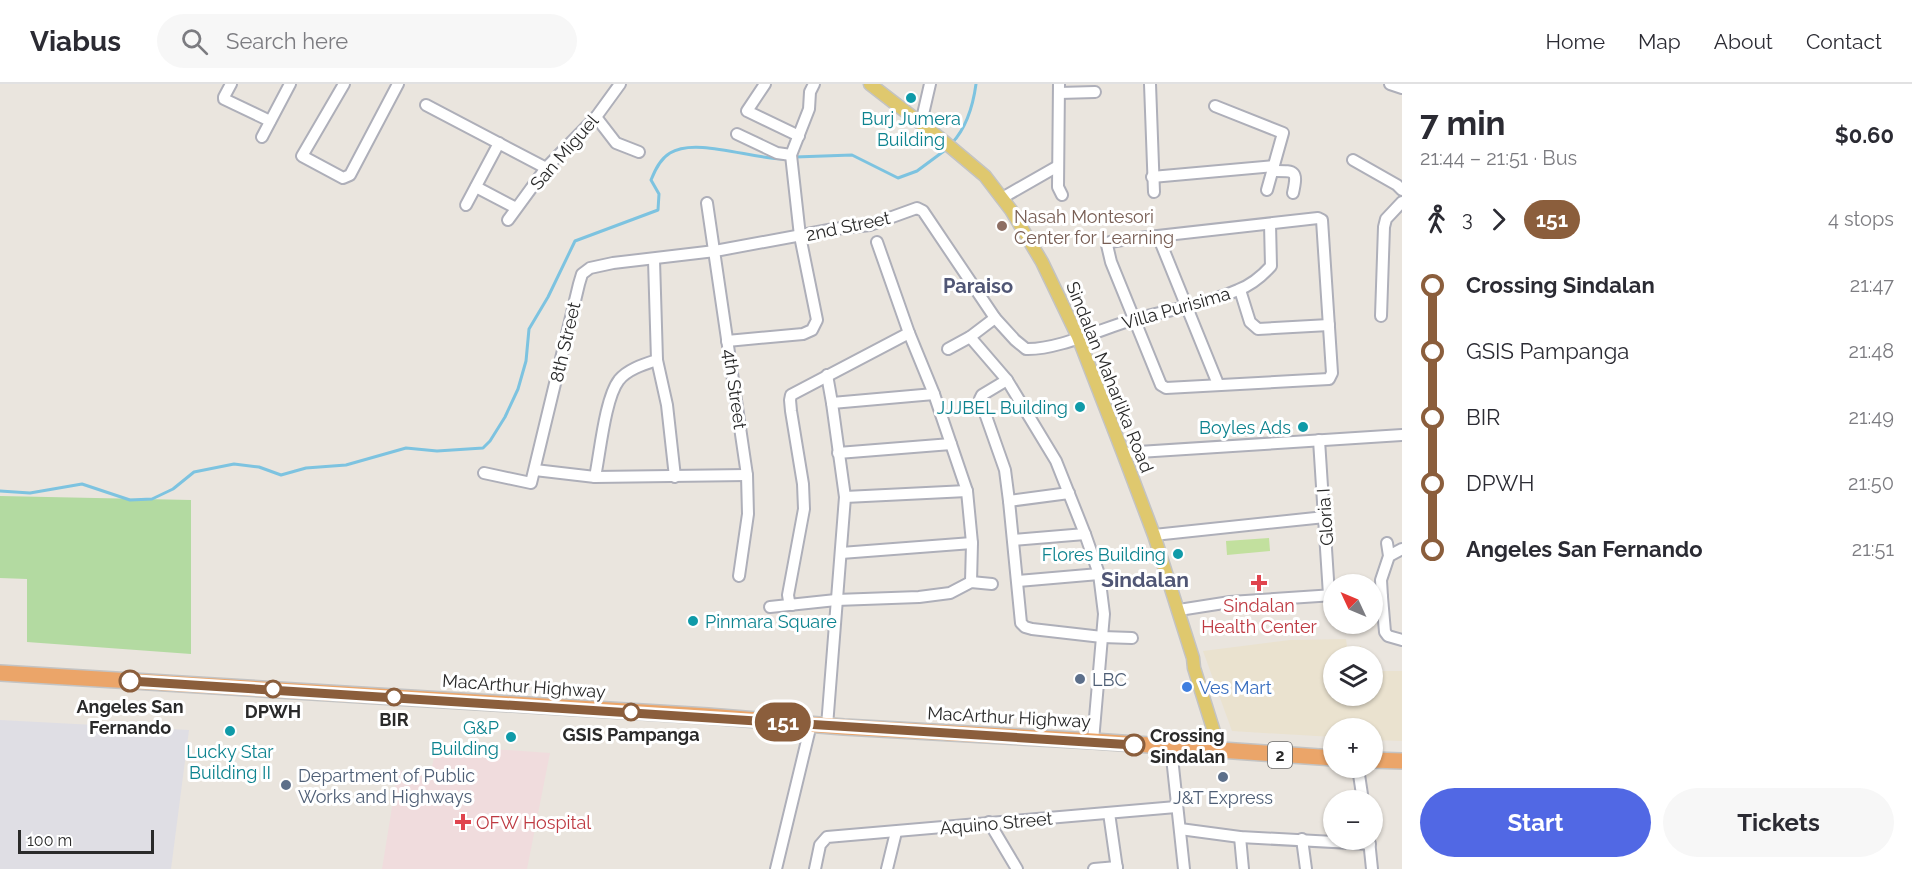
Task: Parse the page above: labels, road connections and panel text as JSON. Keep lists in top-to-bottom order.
{
  "streets": {
    "highway": ["MacArthur Highway", "2"],
    "main road": ["Sindalan Maharlika Road"],
    "street": [
      "San Miguel",
      "2nd Street",
      "Villa Purisima",
      "8th Street",
      "4th Street",
      "Gloria I",
      "Aquino Street"
    ]
  },
  "crossings": [
    ["2nd Street", "Villa Purisima"],
    ["2nd Street", "8th Street"],
    ["2nd Street", "Sindalan Maharlika Road"],
    ["2nd Street", "4th Street"],
    ["Villa Purisima", "Sindalan Maharlika Road"],
    ["Sindalan Maharlika Road", "MacArthur Highway"]
  ],
  "districts": ["Paraiso", "Sindalan"],
  "places": {
    "other": [
      "Burj Jumera Building",
      "Nasah Montesori Center for Learning",
      "JJJBEL Building",
      "Boyles Ads",
      "Flores Building",
      "Pinmara Square",
      "LBC",
      "Angeles San Fernando",
      "Ves Mart",
      "DPWH",
      "BIR",
      "GSIS Pampanga",
      "Lucky Star Building II",
      "G&P Building",
      "Crossing Sindalan",
      "J&T Express",
      "Department of Public Works and Highways"
    ],
    "health": ["Sindalan Health Center", "OFW Hospital"]
  },
  "lines": ["bus line 151"],
  "scale_bar": "100 m",
  "north": "top left",
  "page": {
    "header": "Viabus",
    "search": "Search here",
    "nav": [
      "Home",
      "Map",
      "About",
      "Contact"
    ],
    "on_map": "151",
    "heading": ["7 min", "21:44 – 21:51 · Bus", "$0.60"],
    "legs": ["3", "151", "4 stops"],
    "list": [
      {
        "name": "Crossing Sindalan",
        "value": "21:47"
      },
      {
        "name": "GSIS Pampanga",
        "value": "21:48"
      },
      {
        "name": "BIR",
        "value": "21:49"
      },
      {
        "name": "DPWH",
        "value": "21:50"
      },
      {
        "name": "Angeles San Fernando",
        "value": "21:51"
      }
    ],
    "map_buttons": ["+", "−"],
    "buttons": ["Start", "Tickets"],
    "scale": "100 m"
  }
}
